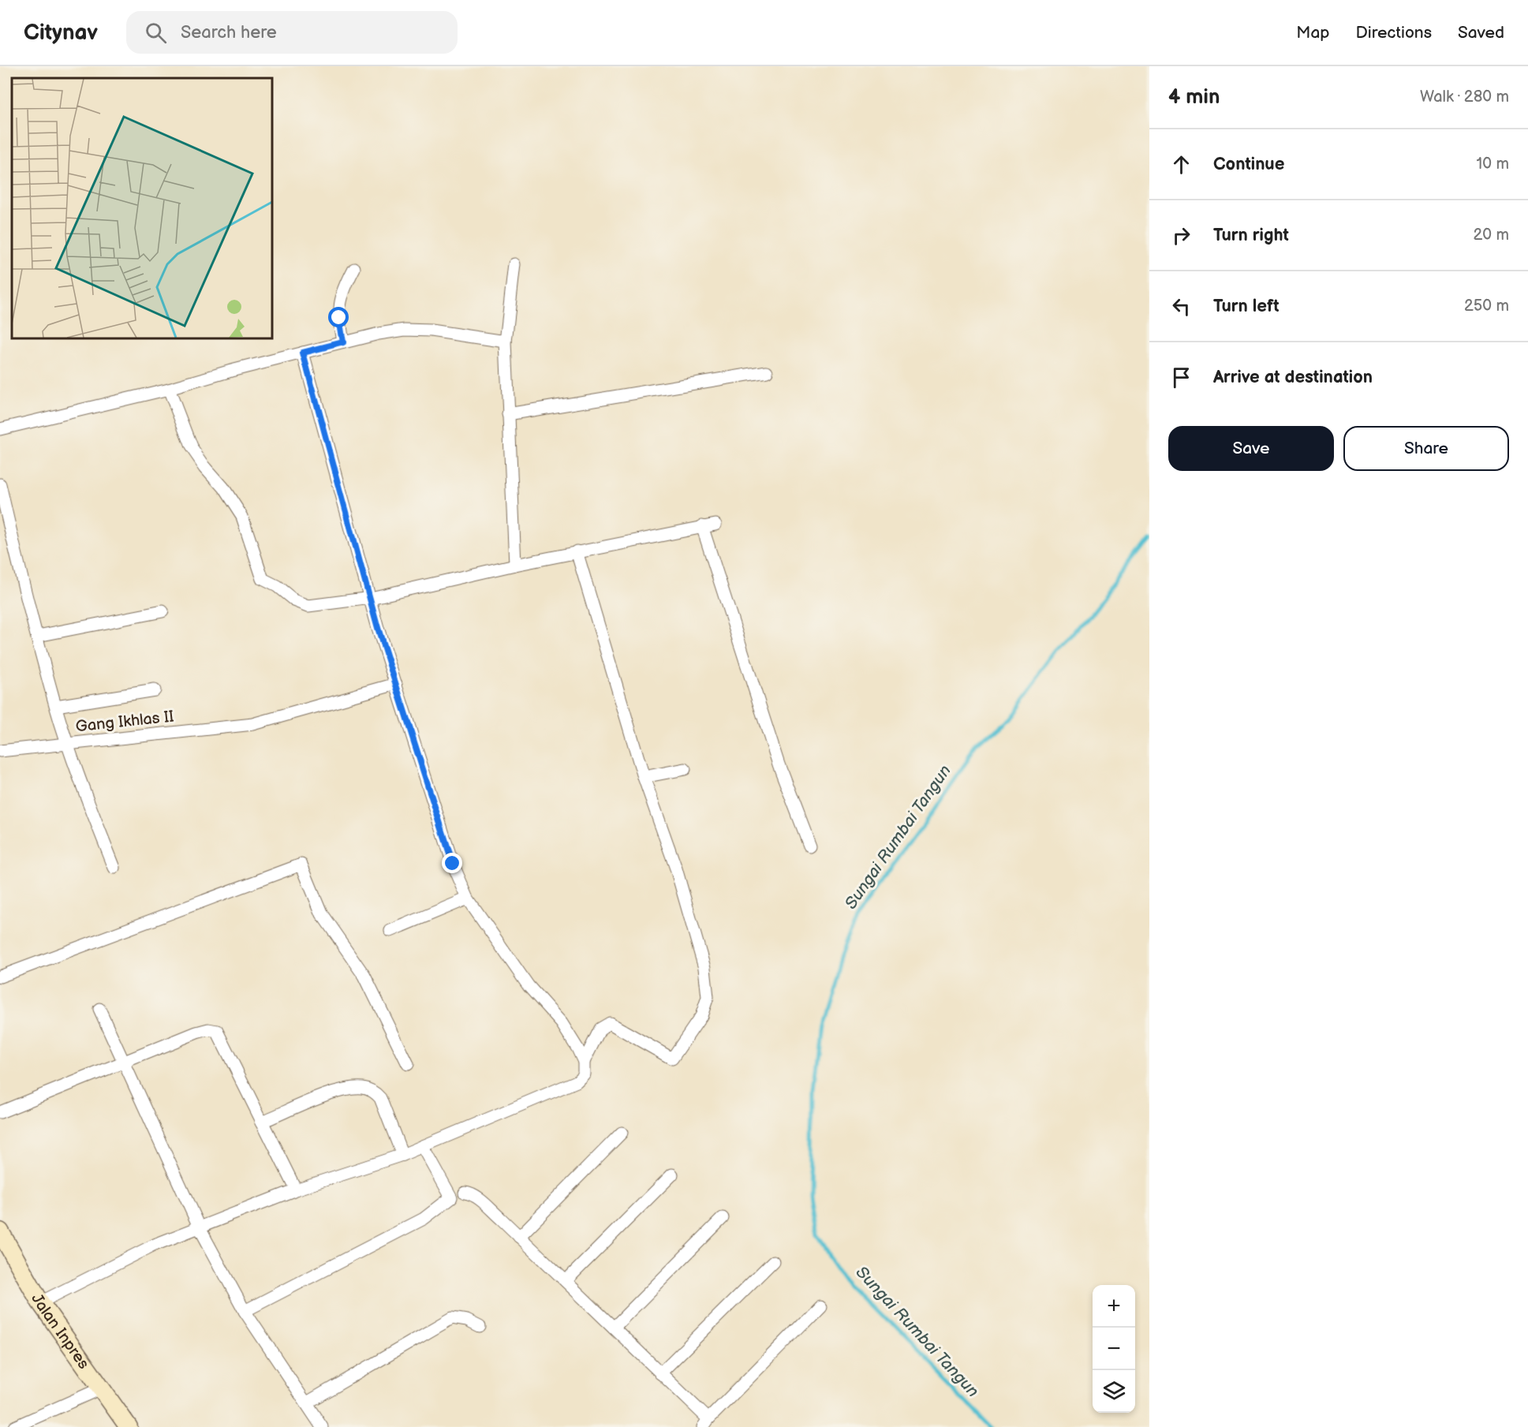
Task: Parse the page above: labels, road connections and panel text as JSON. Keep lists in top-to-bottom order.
{
  "streets": {
    "main road": ["Jalan Inpres"],
    "street": ["Gang Ikhlas II"]
  },
  "water": ["Sungai Rumbai Tangun"],
  "page": {
    "header": "Citynav",
    "search": "Search here",
    "nav": ["Map", "Directions", "Saved"],
    "heading": ["4 min", "Walk · 280 m"],
    "list": [
      ["Continue", "10 m"],
      ["Turn right", "20 m"],
      ["Turn left", "250 m"],
      "Arrive at destination"
    ],
    "buttons": ["Save", "Share"],
    "map_buttons": ["+", "−"]
  }
}
